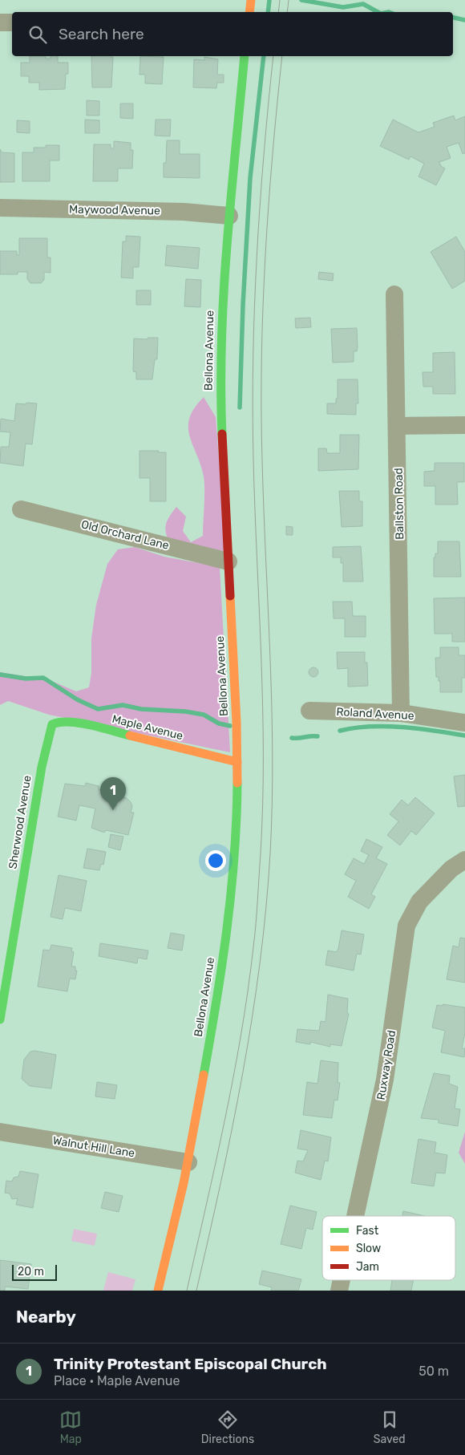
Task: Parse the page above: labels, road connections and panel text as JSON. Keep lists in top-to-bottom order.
{
  "streets": {
    "street": [
      "Maywood Avenue",
      "Bellona Avenue",
      "Ballston Road",
      "Old Orchard Lane",
      "Roland Avenue",
      "Maple Avenue",
      "Sherwood Avenue",
      "Ruxway Road",
      "Walnut Hill Lane"
    ]
  },
  "crossings": [
    ["Maywood Avenue", "Bellona Avenue"],
    ["Bellona Avenue", "Old Orchard Lane"],
    ["Bellona Avenue", "Maple Avenue"],
    ["Bellona Avenue", "Walnut Hill Lane"],
    ["Ballston Road", "Roland Avenue"],
    ["Maple Avenue", "Sherwood Avenue"]
  ],
  "legend": ["Fast", "Slow", "Jam"],
  "scale_bar": "20 m",
  "page": {
    "search": "Search here",
    "pins": "1",
    "scale": "20 m",
    "heading": "Nearby",
    "list": [
      {
        "mark": "1",
        "name": "Trinity Protestant Episcopal Church",
        "note": "Place · Maple Avenue",
        "value": "50 m"
      }
    ],
    "nav": ["Map", "Directions", "Saved"]
  }
}
